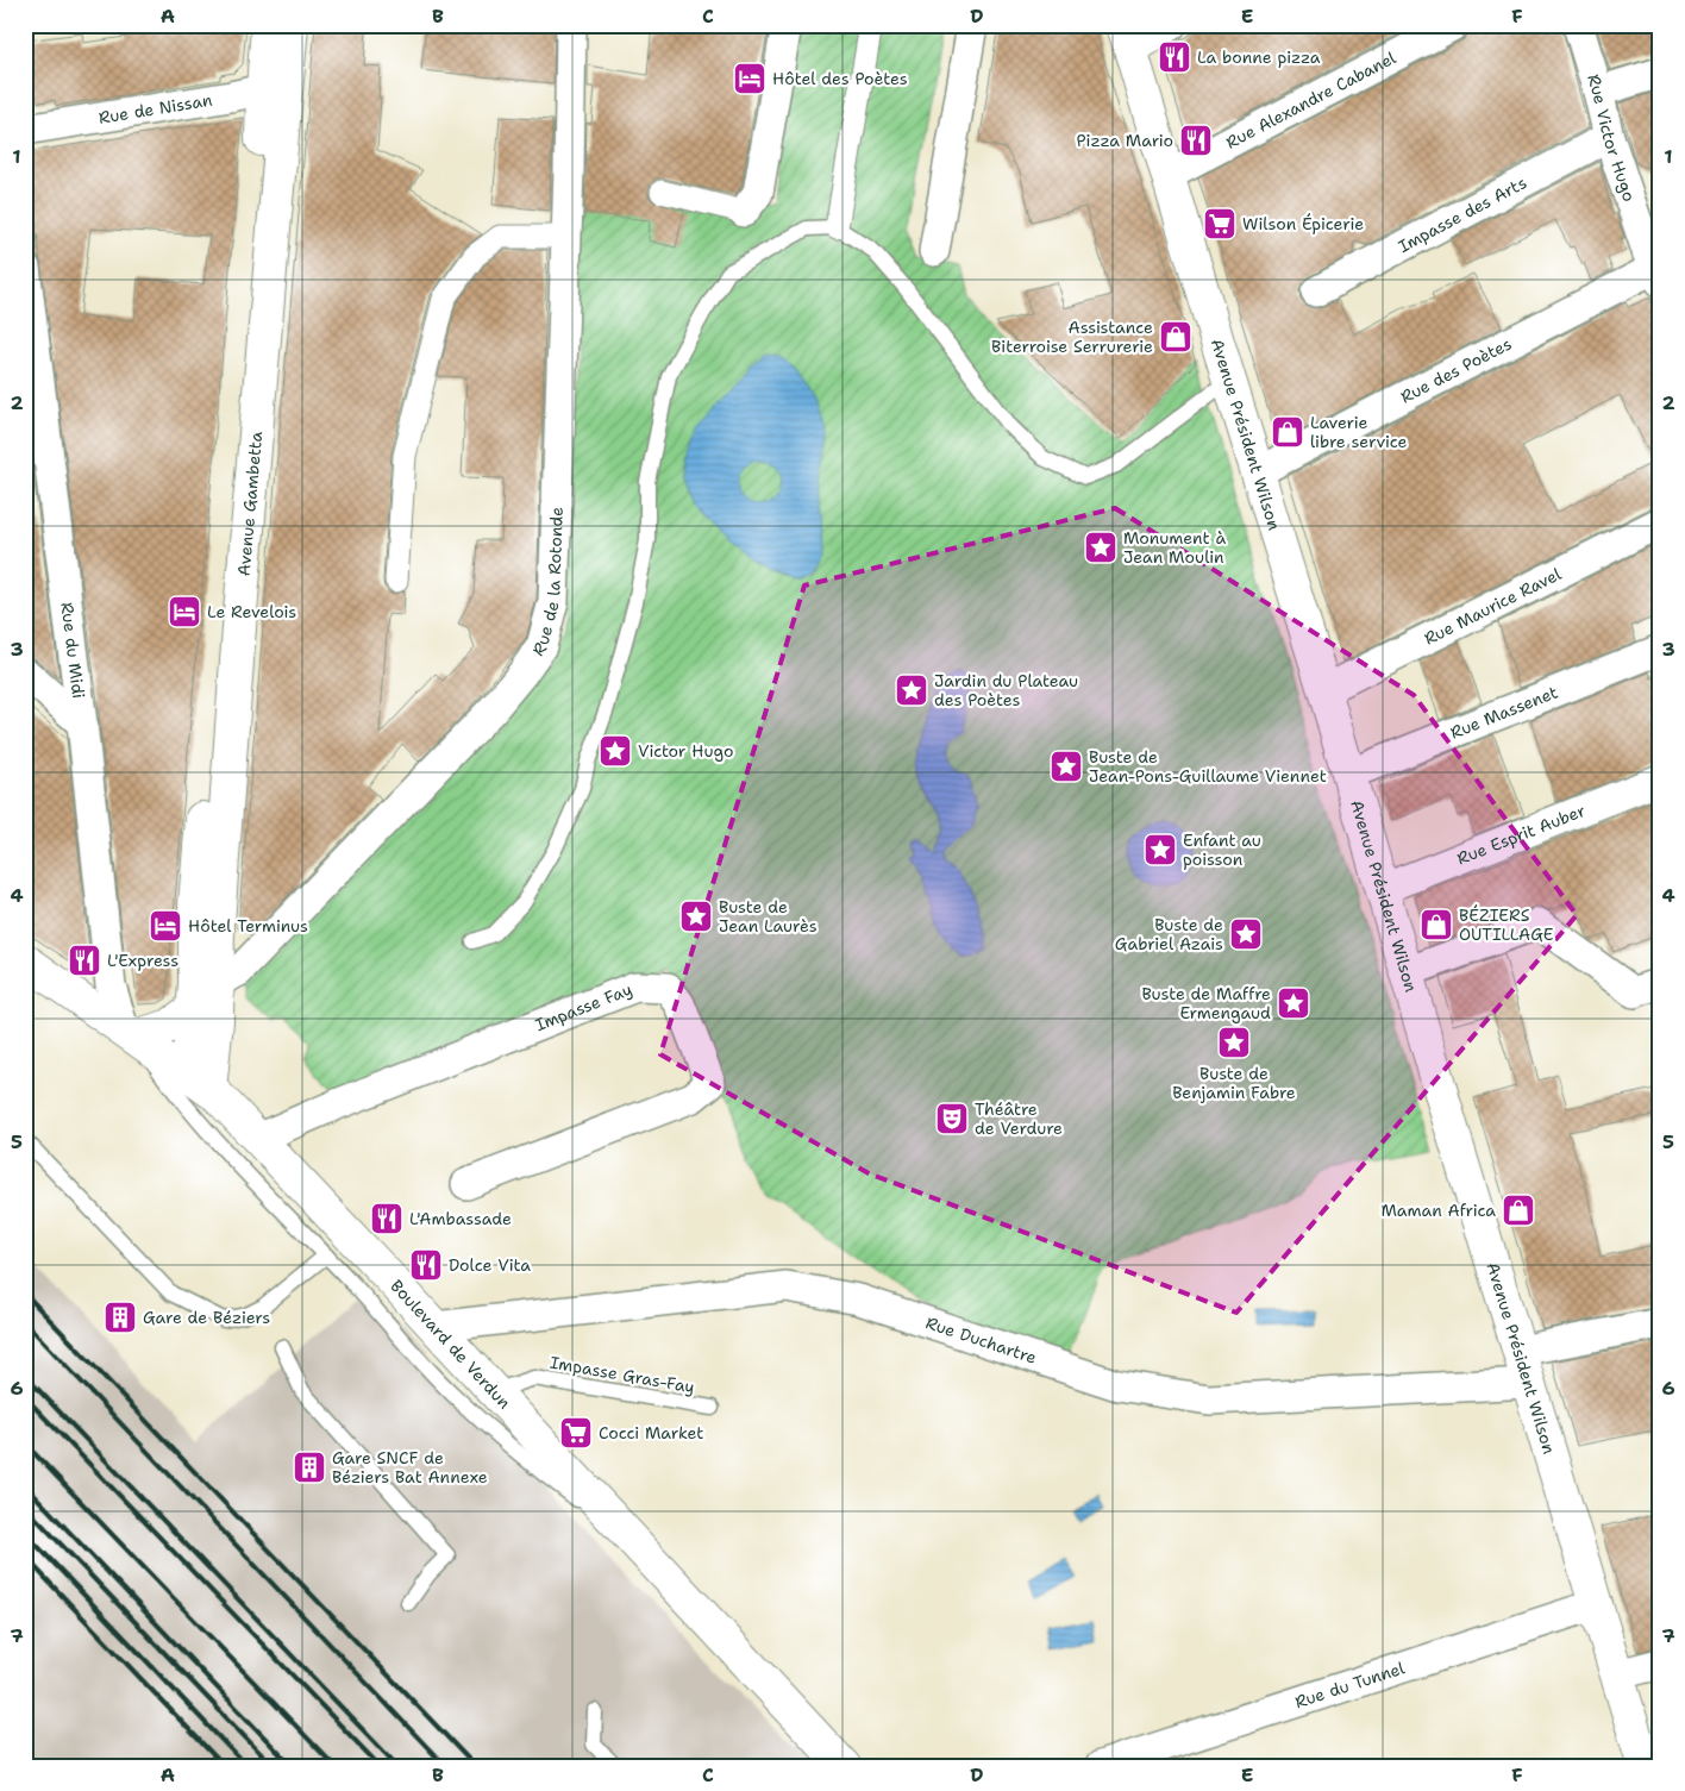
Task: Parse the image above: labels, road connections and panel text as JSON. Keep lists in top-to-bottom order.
{
  "streets": {
    "main road": ["Avenue Président Wilson", "Avenue Gambetta", "Boulevard de Verdun"],
    "street": [
      "Rue Alexandre Cabanel",
      "Rue de Nissan",
      "Rue Victor Hugo",
      "Impasse des Arts",
      "Rue des Poètes",
      "Rue de la Rotonde",
      "Rue Maurice Ravel",
      "Rue du Midi",
      "Rue Massenet",
      "Rue Esprit Auber",
      "Impasse Fay",
      "Rue Duchartre",
      "Rue du Tunnel"
    ],
    "lane": ["Impasse Gras-Fay"]
  },
  "crossings": [
    ["Rue Alexandre Cabanel", "Avenue Président Wilson"],
    ["Rue de Nissan", "Avenue Gambetta"],
    ["Rue Victor Hugo", "Impasse des Arts"],
    ["Rue Victor Hugo", "Rue des Poètes"],
    ["Rue des Poètes", "Avenue Président Wilson"],
    ["Avenue Président Wilson", "Rue Maurice Ravel"],
    ["Avenue Président Wilson", "Rue Massenet"],
    ["Avenue Président Wilson", "Rue Esprit Auber"],
    ["Avenue Président Wilson", "Rue Duchartre"],
    ["Avenue Président Wilson", "Rue du Tunnel"],
    ["Avenue Gambetta", "Rue de la Rotonde"],
    ["Avenue Gambetta", "Boulevard de Verdun"],
    ["Rue du Midi", "Boulevard de Verdun"],
    ["Impasse Fay", "Boulevard de Verdun"],
    ["Rue Duchartre", "Boulevard de Verdun"],
    ["Boulevard de Verdun", "Impasse Gras-Fay"]
  ],
  "places": {
    "restaurant": [
      "La bonne pizza",
      "Pizza Mario",
      "L'Express",
      "L'Ambassade",
      "Dolce Vita"
    ],
    "hotel": ["Hôtel des Poètes", "Le Revelois", "Hôtel Terminus"],
    "supermarket": ["Wilson Épicerie", "Cocci Market"],
    "shop": [
      "Assistance Biterroise Serrurerie",
      "Laverie libre service",
      "BÉZIERS OUTILLAGE",
      "Maman Africa"
    ],
    "place": [
      "Monument à Jean Moulin",
      "Jardin du Plateau des Poètes",
      "Victor Hugo",
      "Buste de Jean-Pons-Guillaume Viennet",
      "Enfant au poisson",
      "Buste de Jean Laurès",
      "Buste de Gabriel Azais",
      "Buste de Maffre Ermengaud",
      "Buste de Benjamin Fabre"
    ],
    "theatre": ["Théâtre de Verdure"],
    "building": ["Gare de Béziers", "Gare SNCF de Béziers Bat Annexe"]
  },
  "grid": {
    "columns": [
      "A",
      "B",
      "C",
      "D",
      "E",
      "F"
    ],
    "rows": [
      "1",
      "2",
      "3",
      "4",
      "5",
      "6",
      "7"
    ]
  }
}
